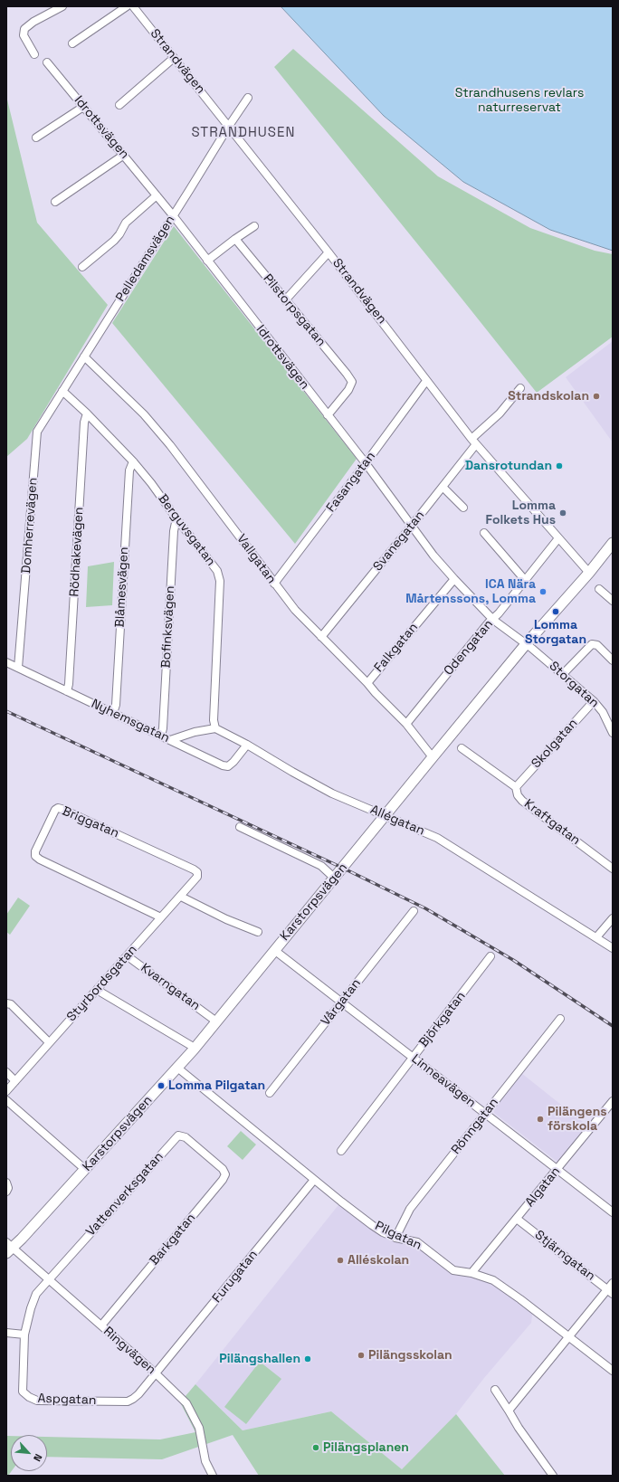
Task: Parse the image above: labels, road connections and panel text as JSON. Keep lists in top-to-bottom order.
{
  "streets": {
    "street": [
      "Strandvägen",
      "Idrottsvägen",
      "Pelledamsvägen",
      "Pilstorpsgatan",
      "Fasangatan",
      "Domherrevägen",
      "Berguvsgatan",
      "Svanegatan",
      "Rödhakevägen",
      "Vallgatan",
      "Blåmesvägen",
      "Bofinksvägen",
      "Falkgatan",
      "Odengatan",
      "Storgatan",
      "Nyhemsgatan",
      "Skolgatan",
      "Allégatan",
      "Briggatan",
      "Kraftgatan",
      "Karstorpsvägen",
      "Styrbordsgatan",
      "Kvarngatan",
      "Vårgatan",
      "Björkgatan",
      "Linneavägen",
      "Rönngatan",
      "Algatan",
      "Vattenverksgatan",
      "Pilgatan",
      "Barkgatan",
      "Stjärngatan",
      "Furugatan",
      "Ringvägen",
      "Aspgatan"
    ]
  },
  "crossings": [
    ["Strandvägen", "Pelledamsvägen"],
    ["Strandvägen", "Fasangatan"],
    ["Strandvägen", "Svanegatan"],
    ["Strandvägen", "Odengatan"],
    ["Strandvägen", "Karstorpsvägen"],
    ["Idrottsvägen", "Pelledamsvägen"],
    ["Idrottsvägen", "Pilstorpsgatan"],
    ["Idrottsvägen", "Fasangatan"],
    ["Idrottsvägen", "Svanegatan"],
    ["Idrottsvägen", "Falkgatan"],
    ["Idrottsvägen", "Odengatan"],
    ["Idrottsvägen", "Storgatan"],
    ["Idrottsvägen", "Karstorpsvägen"],
    ["Pelledamsvägen", "Domherrevägen"],
    ["Pelledamsvägen", "Berguvsgatan"],
    ["Pelledamsvägen", "Vallgatan"],
    ["Fasangatan", "Vallgatan"],
    ["Domherrevägen", "Berguvsgatan"],
    ["Domherrevägen", "Nyhemsgatan"],
    ["Berguvsgatan", "Rödhakevägen"],
    ["Berguvsgatan", "Blåmesvägen"],
    ["Berguvsgatan", "Bofinksvägen"],
    ["Berguvsgatan", "Allégatan"],
    ["Svanegatan", "Vallgatan"],
    ["Rödhakevägen", "Nyhemsgatan"],
    ["Vallgatan", "Falkgatan"],
    ["Vallgatan", "Odengatan"],
    ["Vallgatan", "Karstorpsvägen"],
    ["Blåmesvägen", "Nyhemsgatan"],
    ["Bofinksvägen", "Nyhemsgatan"],
    ["Storgatan", "Skolgatan"],
    ["Storgatan", "Karstorpsvägen"],
    ["Nyhemsgatan", "Allégatan"],
    ["Skolgatan", "Kraftgatan"],
    ["Allégatan", "Karstorpsvägen"],
    ["Briggatan", "Styrbordsgatan"],
    ["Karstorpsvägen", "Linneavägen"],
    ["Karstorpsvägen", "Pilgatan"],
    ["Karstorpsvägen", "Ringvägen"],
    ["Styrbordsgatan", "Kvarngatan"],
    ["Vårgatan", "Linneavägen"],
    ["Björkgatan", "Linneavägen"],
    ["Linneavägen", "Rönngatan"],
    ["Linneavägen", "Algatan"],
    ["Rönngatan", "Pilgatan"],
    ["Algatan", "Pilgatan"],
    ["Algatan", "Stjärngatan"],
    ["Vattenverksgatan", "Barkgatan"],
    ["Vattenverksgatan", "Ringvägen"],
    ["Vattenverksgatan", "Aspgatan"],
    ["Pilgatan", "Furugatan"],
    ["Barkgatan", "Ringvägen"],
    ["Furugatan", "Ringvägen"],
    ["Furugatan", "Aspgatan"],
    ["Ringvägen", "Aspgatan"]
  ],
  "districts": ["STRANDHUSEN"],
  "parks": ["Strandhusens revlars naturreservat"],
  "places": [
    "Strandskolan",
    "Dansrotundan",
    "Lomma Folkets Hus",
    "ICA Nära Mårtenssons, Lomma",
    "Lomma Storgatan",
    "Lomma Pilgatan",
    "Pilängens förskola",
    "Alléskolan",
    "Pilängsskolan",
    "Pilängshallen",
    "Pilängsplanen"
  ],
  "north": "bottom right"
}
